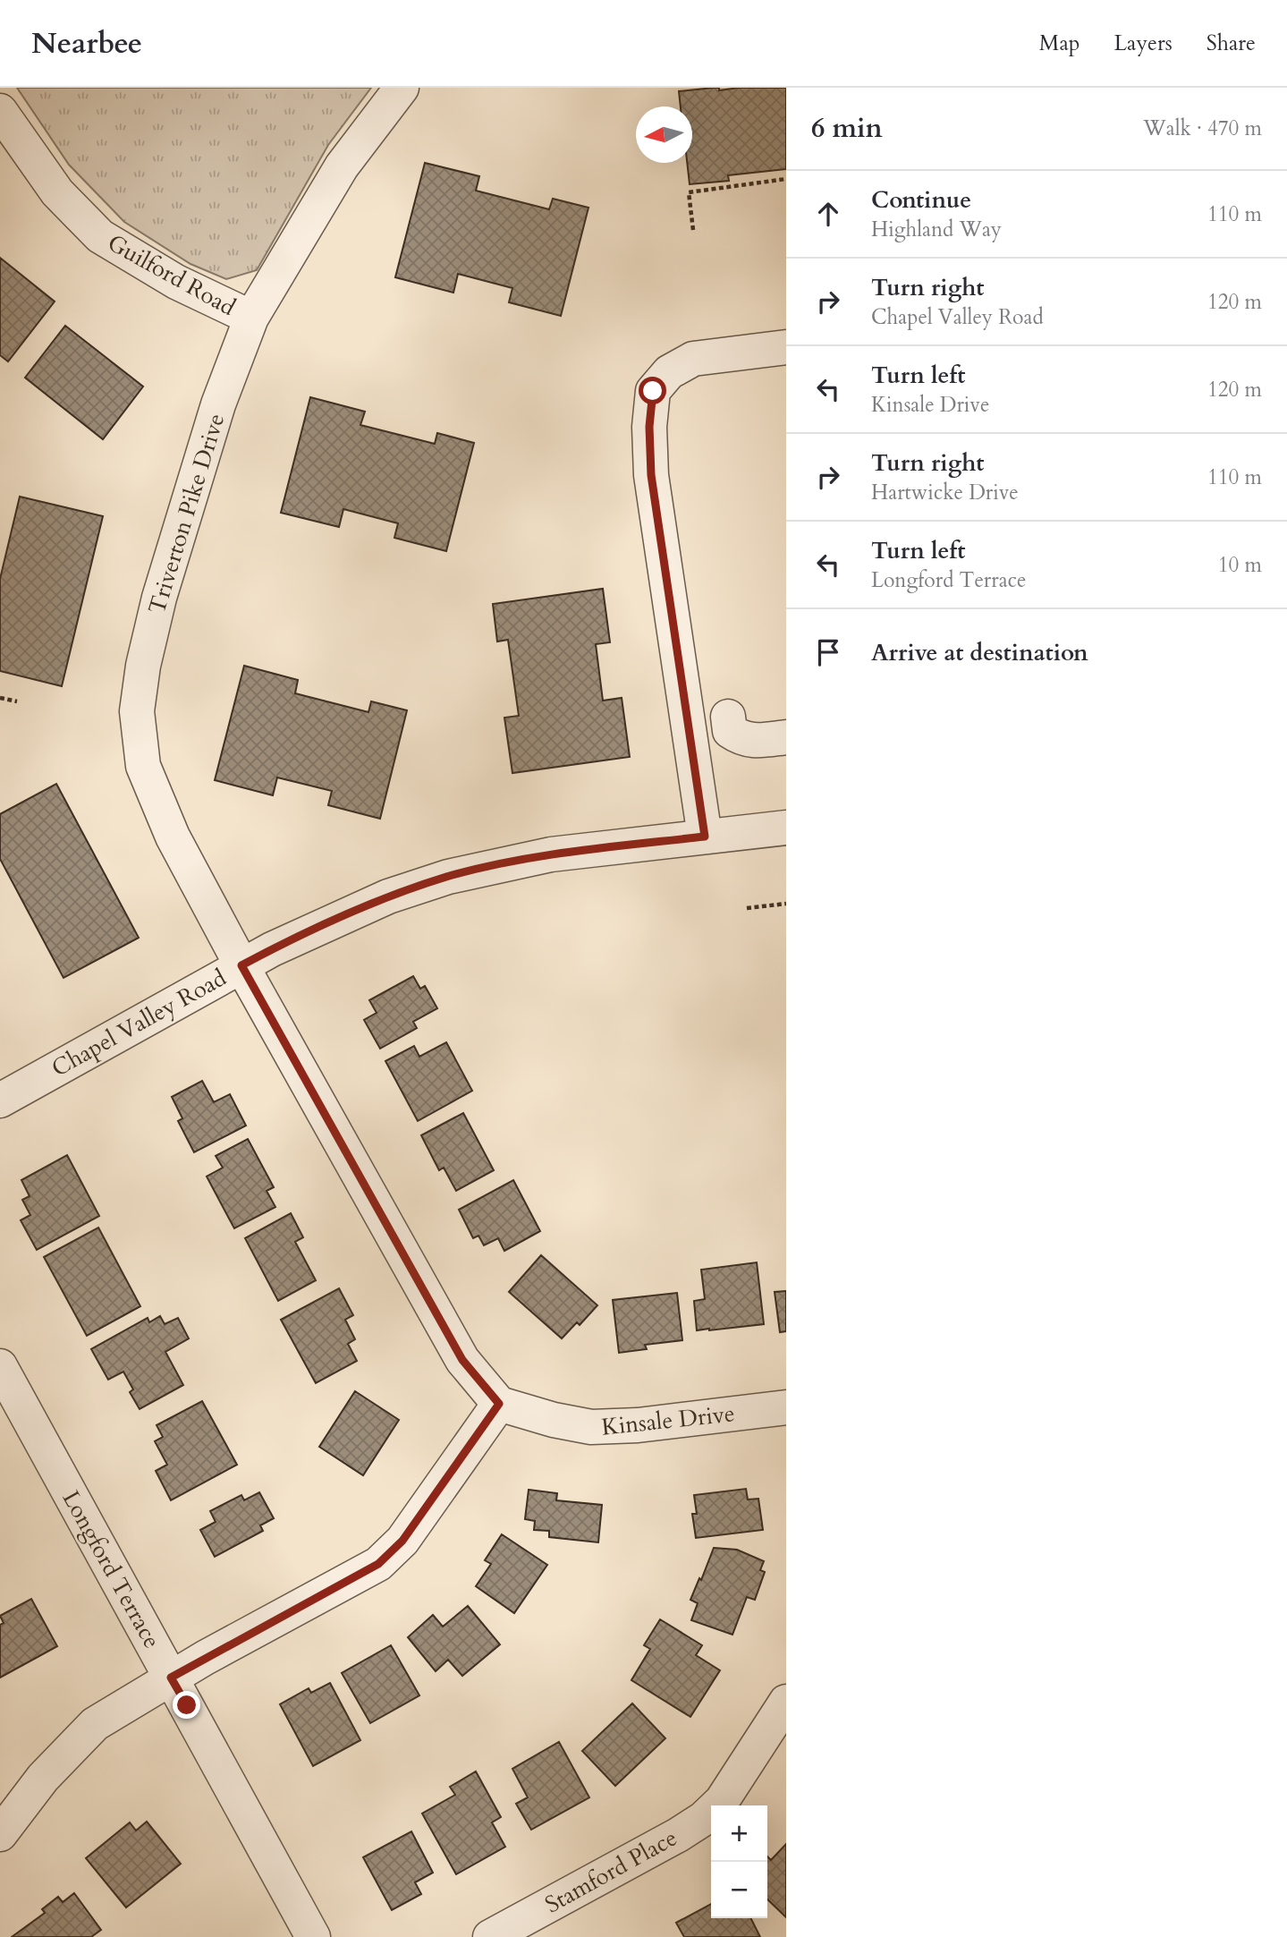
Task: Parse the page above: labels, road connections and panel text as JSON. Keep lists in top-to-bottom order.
{
  "streets": {
    "street": [
      "Guilford Road",
      "Triverton Pike Drive",
      "Chapel Valley Road",
      "Kinsale Drive",
      "Longford Terrace",
      "Stamford Place"
    ]
  },
  "crossings": [
    ["Guilford Road", "Triverton Pike Drive"],
    ["Triverton Pike Drive", "Chapel Valley Road"]
  ],
  "north": "left",
  "page": {
    "header": "Nearbee",
    "nav": ["Map", "Layers", "Share"],
    "heading": ["6 min", "Walk · 470 m"],
    "list": [
      ["Continue", "Highland Way", "110 m"],
      ["Turn right", "Chapel Valley Road", "120 m"],
      ["Turn left", "Kinsale Drive", "120 m"],
      ["Turn right", "Hartwicke Drive", "110 m"],
      ["Turn left", "Longford Terrace", "10 m"],
      "Arrive at destination"
    ],
    "map_buttons": ["+", "−"]
  }
}
